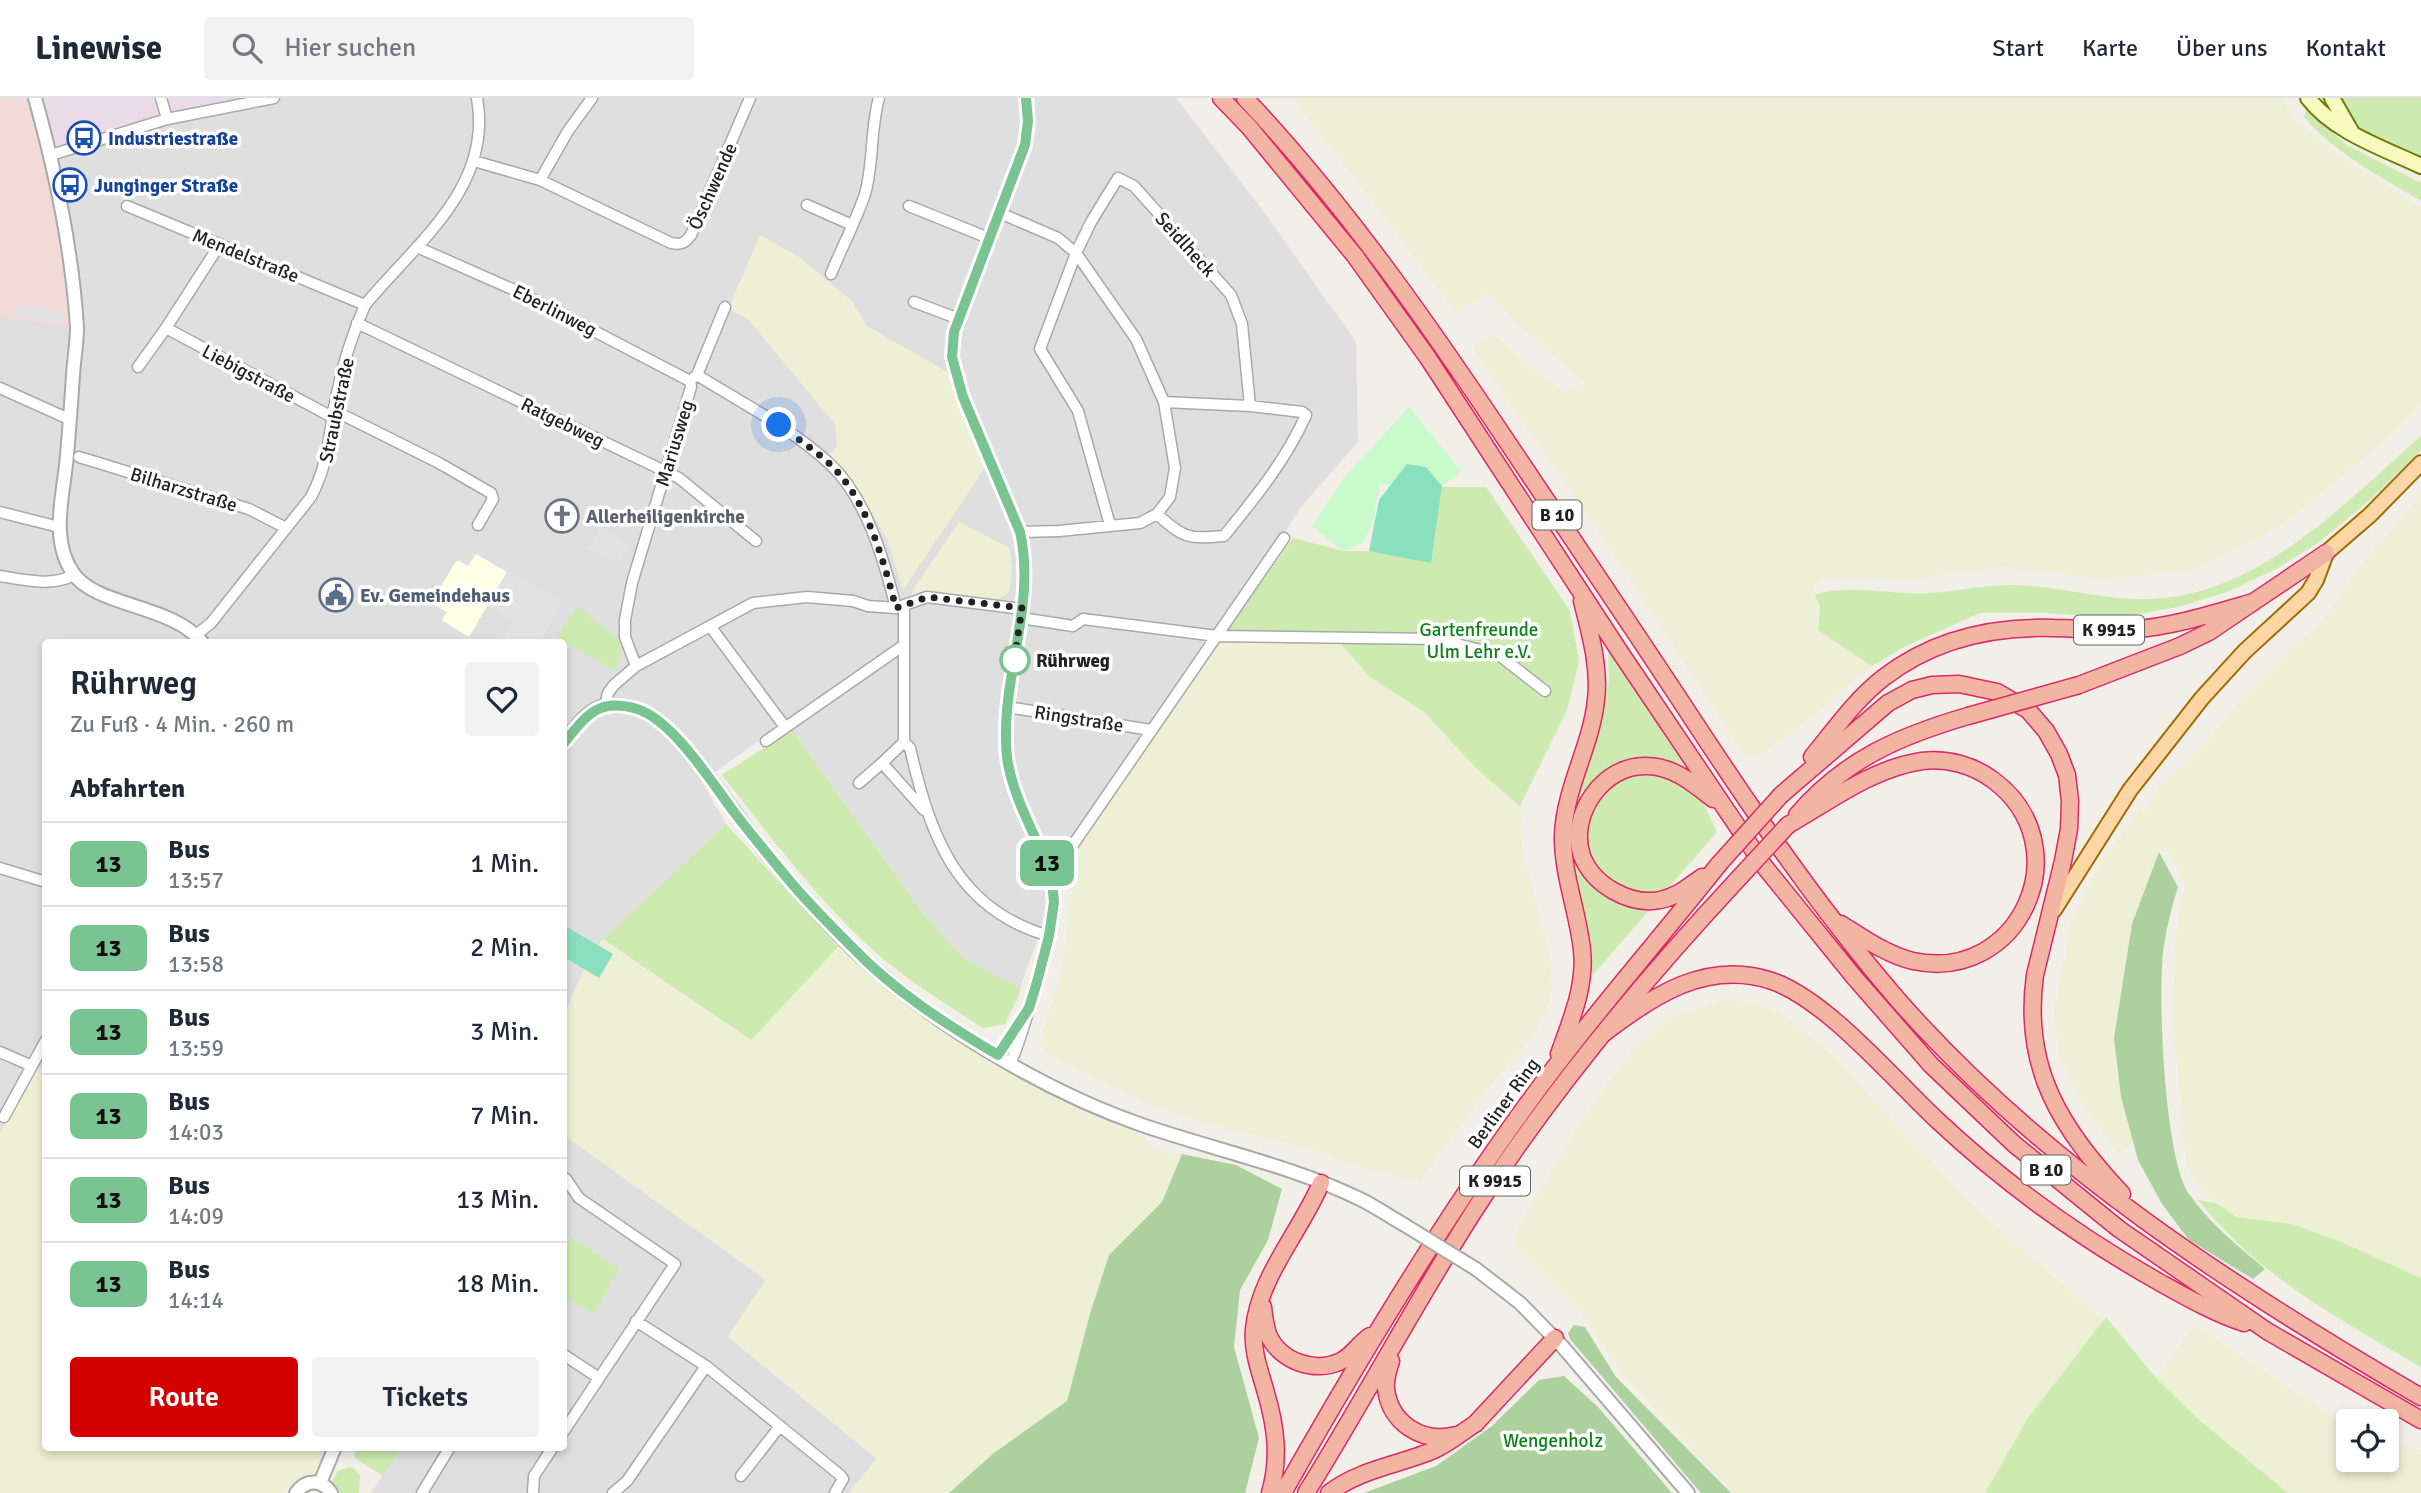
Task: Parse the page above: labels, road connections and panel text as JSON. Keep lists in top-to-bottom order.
{
  "streets": {
    "highway": ["B 10", "K 9915", "Berliner Ring"],
    "street": [
      "Öschwende",
      "Seidlheck",
      "Mendelstraße",
      "Eberlinweg",
      "Liebigstraße",
      "Straubstraße",
      "Ratgebweg",
      "Mariusweg",
      "Bilharzstraße",
      "Ringstraße"
    ]
  },
  "crossings": [
    ["Öschwende", "Straubstraße"],
    ["Mendelstraße", "Straubstraße"],
    ["Eberlinweg", "Straubstraße"],
    ["Eberlinweg", "Mariusweg"],
    ["Liebigstraße", "Straubstraße"],
    ["Straubstraße", "Ratgebweg"],
    ["Straubstraße", "Bilharzstraße"],
    ["Ratgebweg", "Mariusweg"],
    ["K 9915", "Berliner Ring"]
  ],
  "parks": ["Gartenfreunde Ulm Lehr e.V.", "Wengenholz"],
  "places": {
    "bus stop": ["Industriestraße", "Junginger Straße"],
    "church": ["Allerheiligenkirche"],
    "public building": ["Ev. Gemeindehaus"],
    "other": ["Rührweg"]
  },
  "lines": ["bus line 13"],
  "page": {
    "header": "Linewise",
    "search": "Hier suchen",
    "nav": [
      "Start",
      "Karte",
      "Über uns",
      "Kontakt"
    ],
    "on_map": "13",
    "heading": [
      ["Rührweg", "Zu Fuß · 4 Min. · 260 m"],
      "Abfahrten"
    ],
    "list": [
      {
        "mark": "13",
        "name": "Bus",
        "note": "13:57",
        "value": "1 Min."
      },
      {
        "mark": "13",
        "name": "Bus",
        "note": "13:58",
        "value": "2 Min."
      },
      {
        "mark": "13",
        "name": "Bus",
        "note": "13:59",
        "value": "3 Min."
      },
      {
        "mark": "13",
        "name": "Bus",
        "note": "14:03",
        "value": "7 Min."
      },
      {
        "mark": "13",
        "name": "Bus",
        "note": "14:09",
        "value": "13 Min."
      },
      {
        "mark": "13",
        "name": "Bus",
        "note": "14:14",
        "value": "18 Min."
      }
    ],
    "buttons": ["Route", "Tickets"]
  }
}
